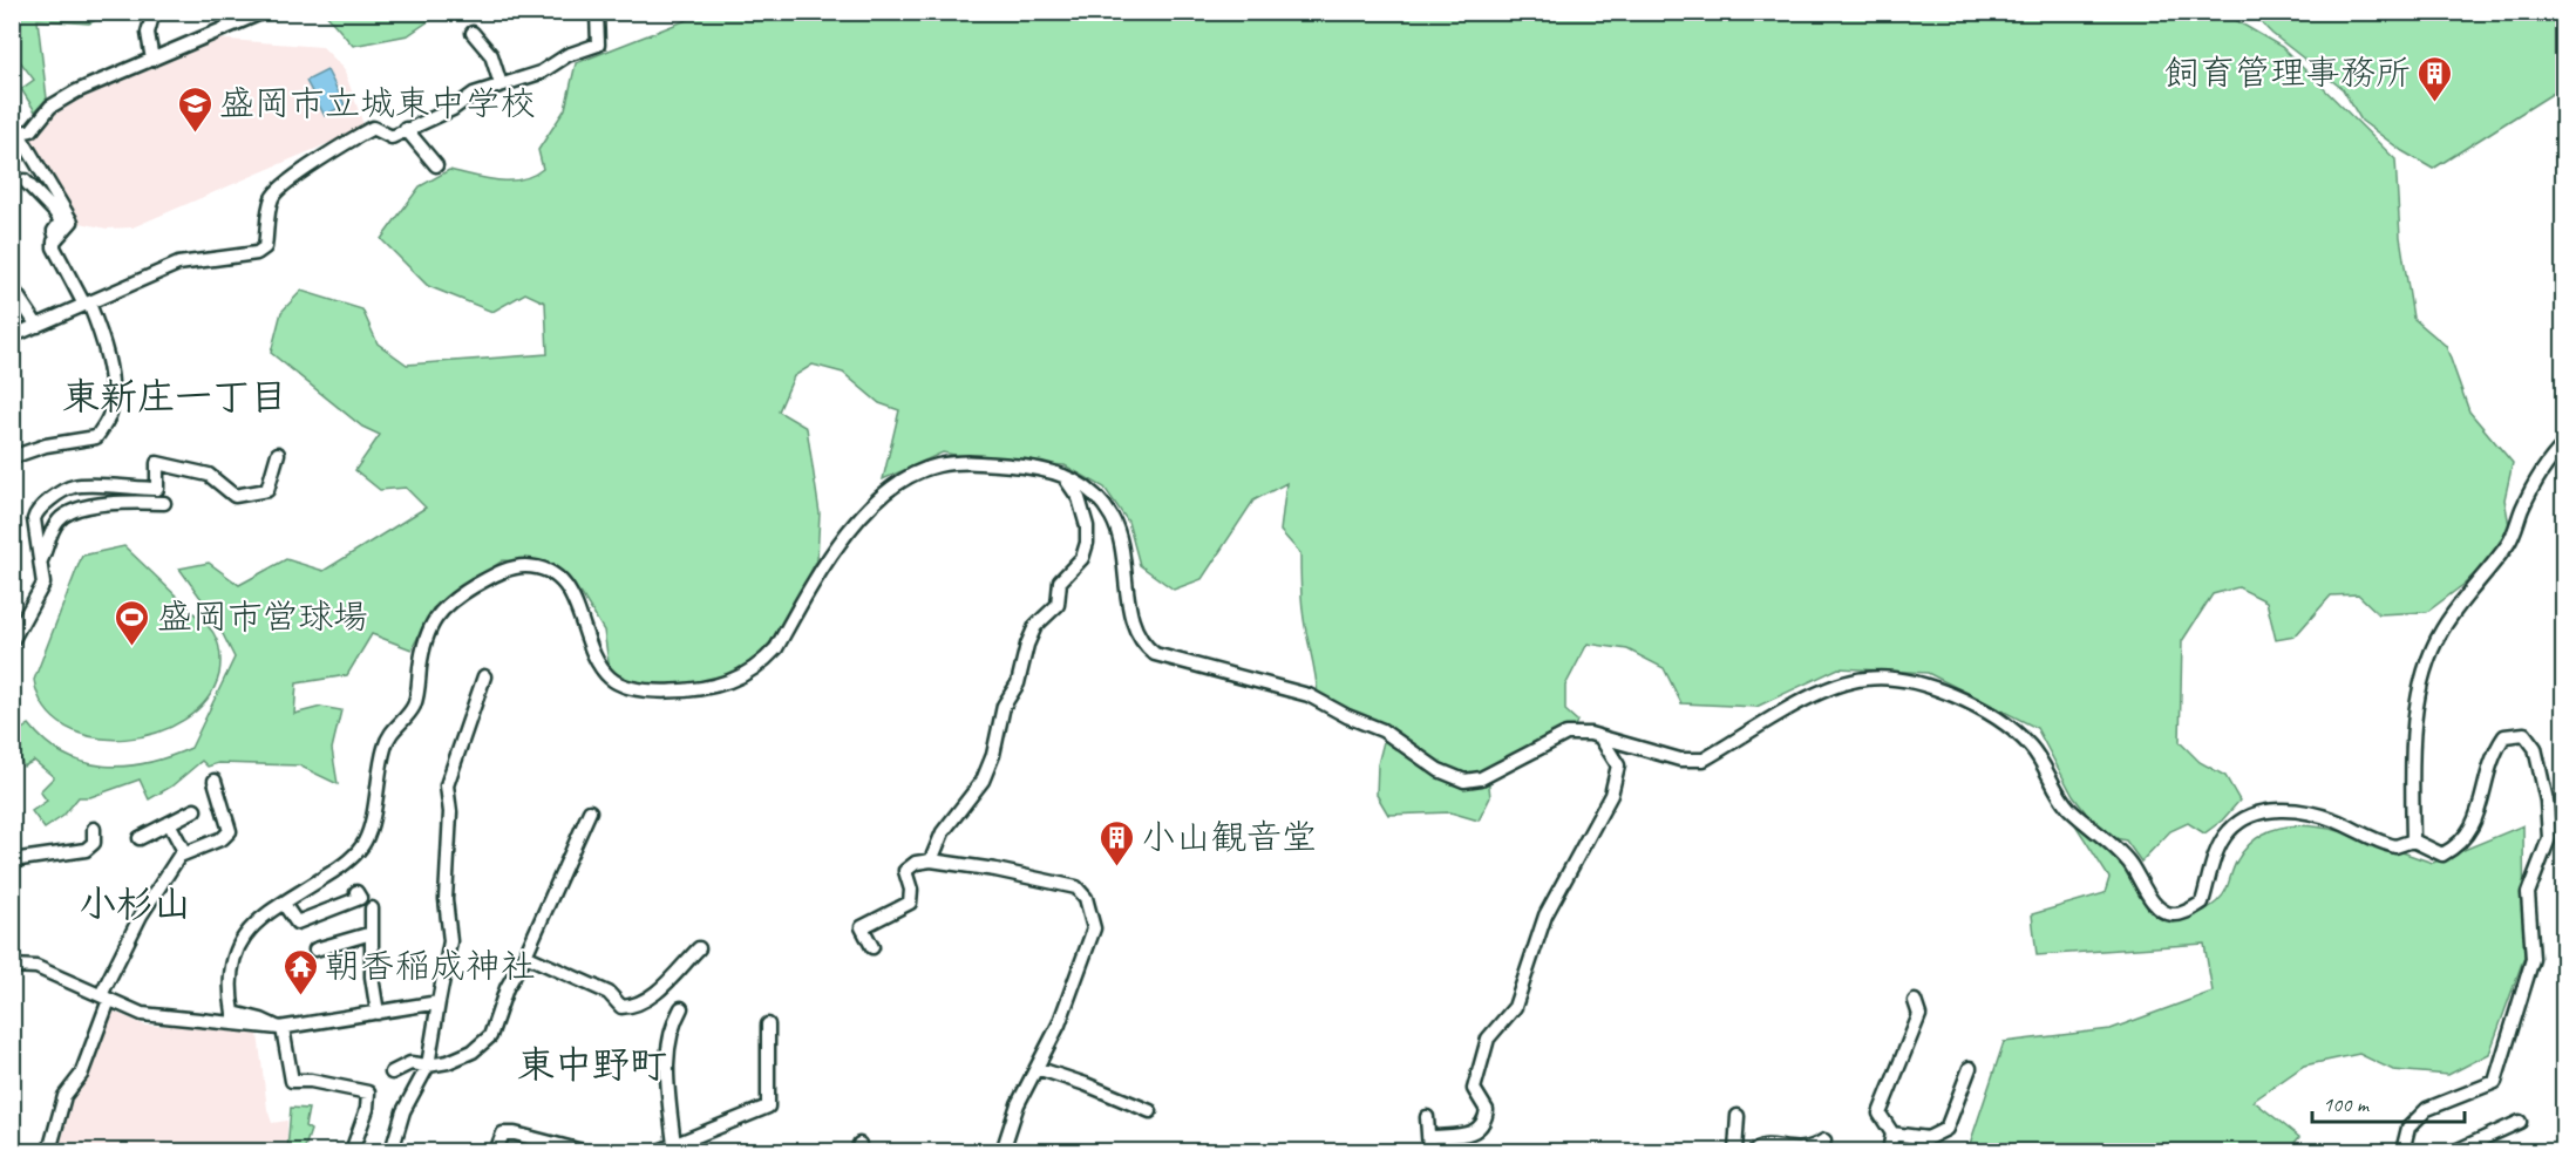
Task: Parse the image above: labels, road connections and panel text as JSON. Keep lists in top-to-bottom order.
{
  "districts": ["東新庄一丁目", "小杉山", "東中野町"],
  "places": {
    "building": ["飼育管理事務所", "小山観音堂"],
    "school or university": ["盛岡市立城東中学校"],
    "sports": ["盛岡市営球場"],
    "temple": ["朝香稲成神社"]
  },
  "scale_bar": "100 m"
}
